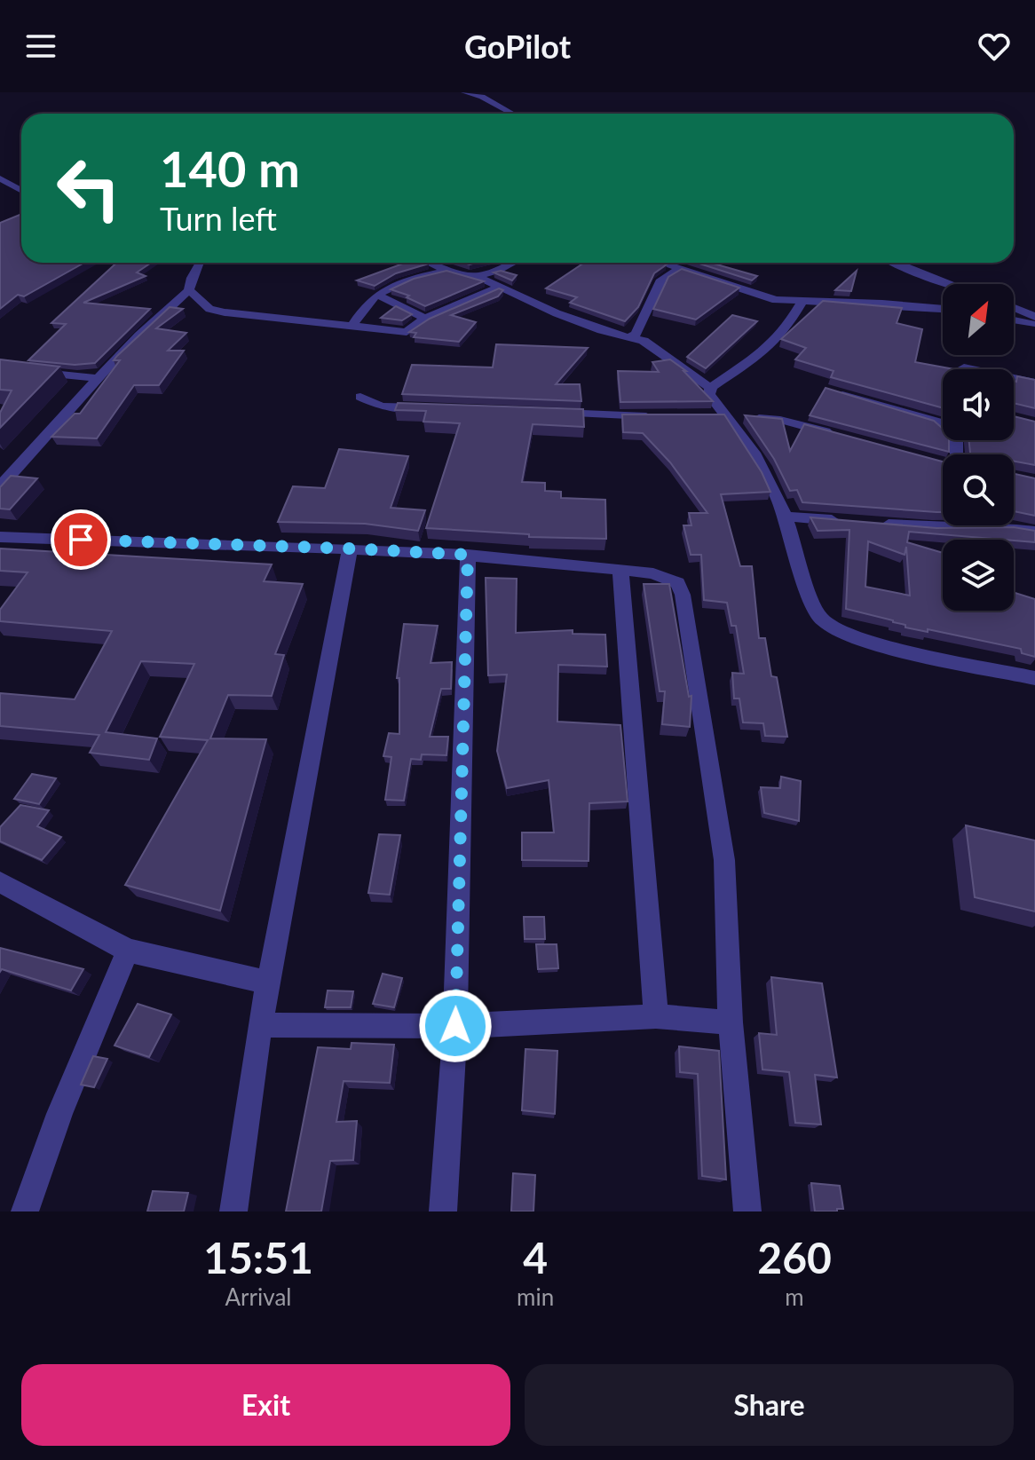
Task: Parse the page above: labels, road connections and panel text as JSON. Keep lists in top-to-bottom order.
{
  "north": "top right",
  "page": {
    "header": "GoPilot",
    "turn": ["140 m", "Turn left"],
    "eta": [
      "15:51",
      "Arrival",
      "4",
      "min",
      "260",
      "m"
    ],
    "buttons": ["Exit", "Share"]
  }
}
